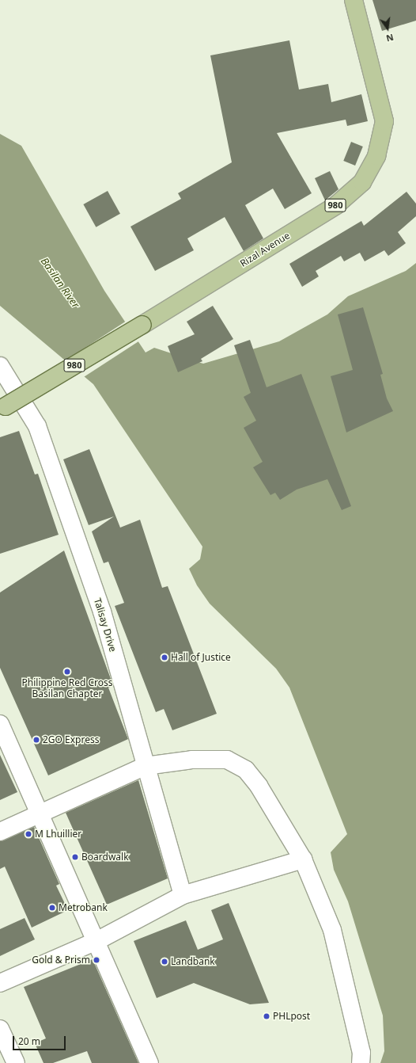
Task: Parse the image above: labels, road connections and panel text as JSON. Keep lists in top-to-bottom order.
{
  "streets": {
    "main road": ["980", "Rizal Avenue"],
    "street": ["Talisay Drive"]
  },
  "water": ["Basilan River"],
  "places": [
    "Hall of Justice",
    "Philippine Red Cross Basilan Chapter",
    "2GO Express",
    "M Lhuillier",
    "Boardwalk",
    "Metrobank",
    "Gold & Prism",
    "Landbank",
    "PHLpost"
  ],
  "scale_bar": "20 m",
  "north": "bottom"
}
